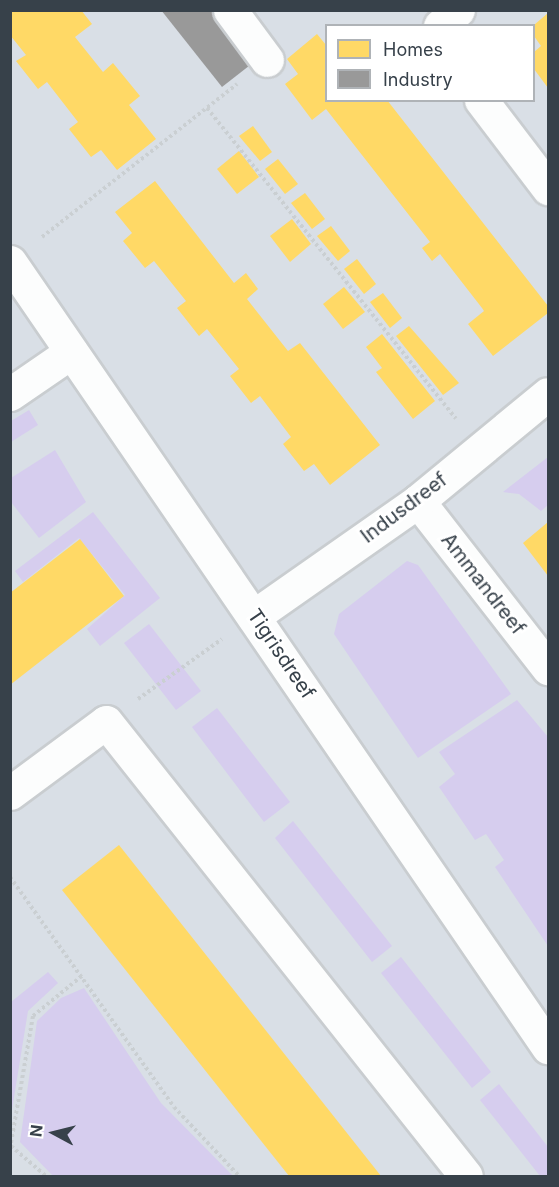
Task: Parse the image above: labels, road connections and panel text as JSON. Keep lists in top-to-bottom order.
{
  "streets": {
    "street": ["Indusdreef", "Ammandreef", "Tigrisdreef"]
  },
  "crossings": [
    ["Indusdreef", "Ammandreef"],
    ["Indusdreef", "Tigrisdreef"]
  ],
  "legend": ["Homes", "Industry"],
  "north": "left"
}
